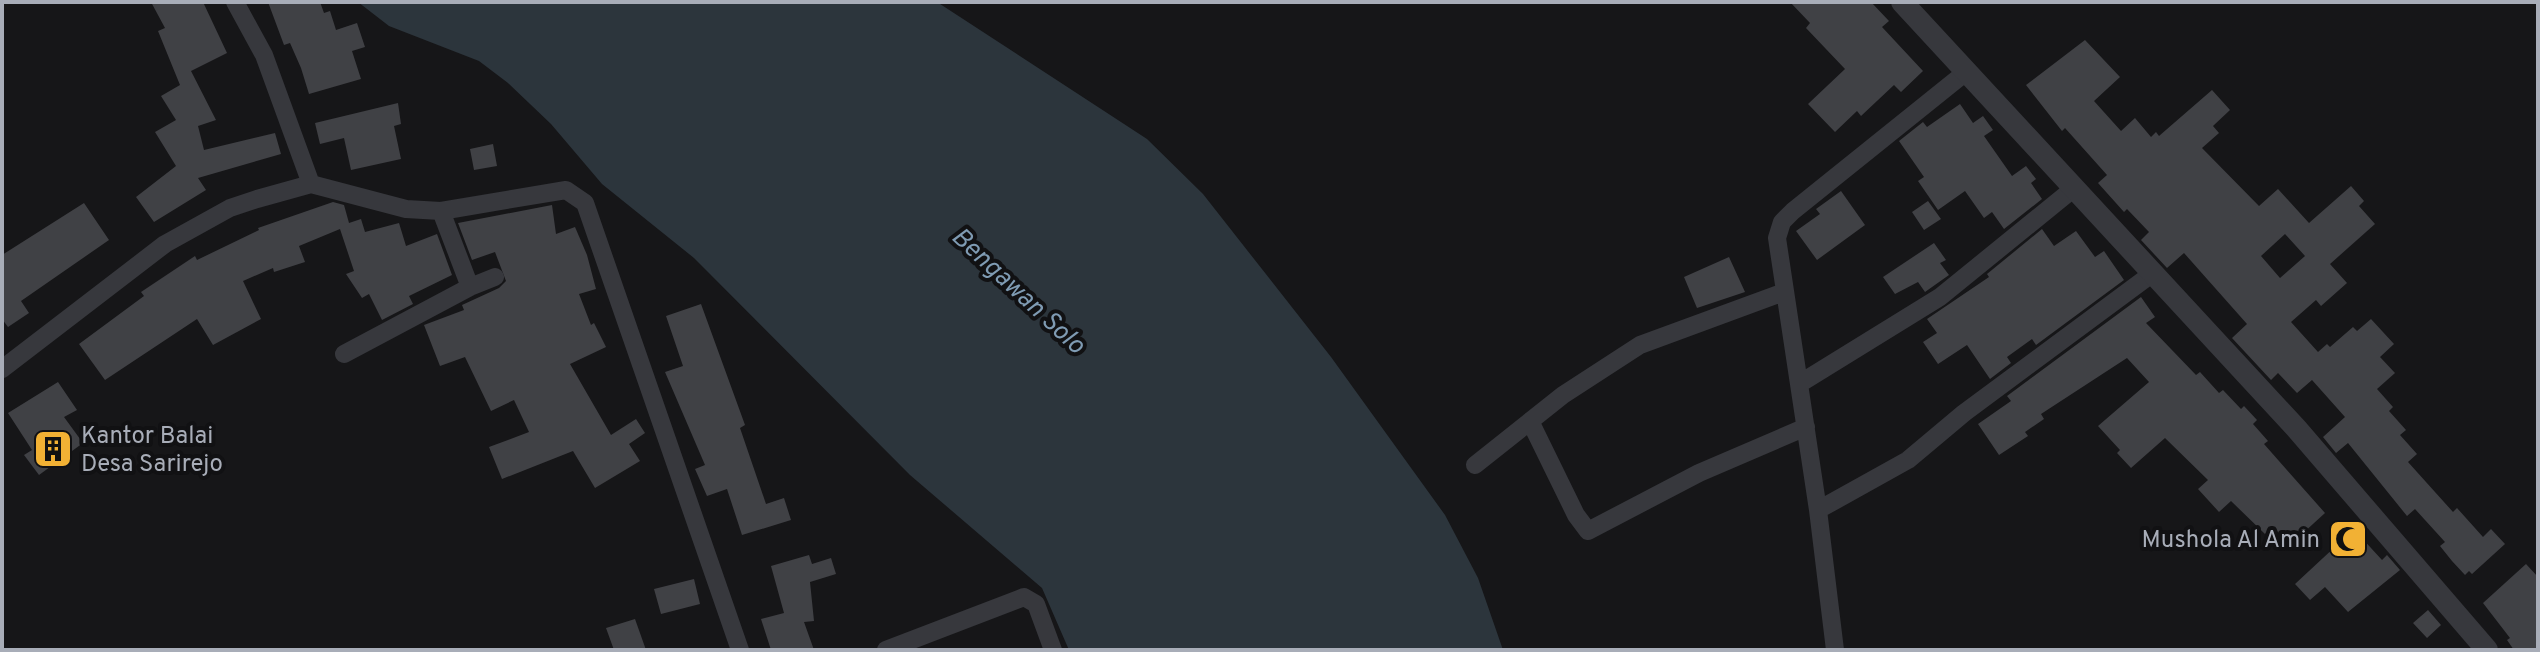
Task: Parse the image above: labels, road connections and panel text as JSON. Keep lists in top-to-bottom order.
{
  "water": ["Bengawan Solo"],
  "places": {
    "building": ["Kantor Balai Desa Sarirejo"],
    "mosque": ["Mushola Al Amin"]
  }
}
